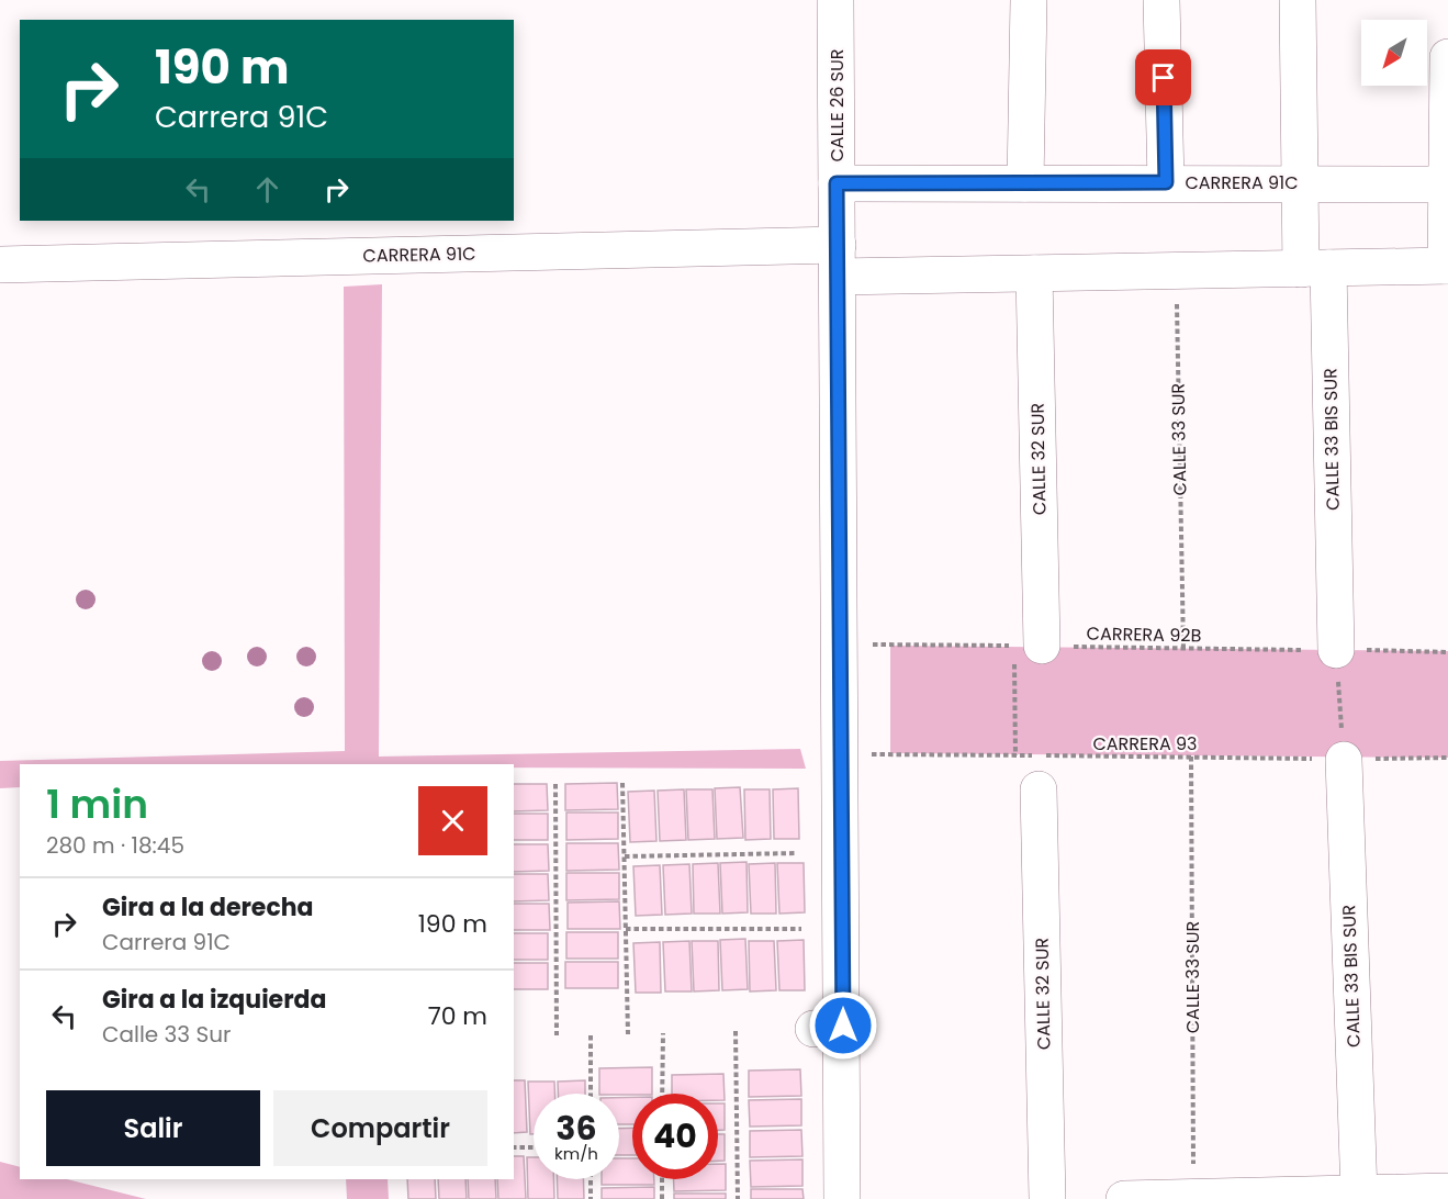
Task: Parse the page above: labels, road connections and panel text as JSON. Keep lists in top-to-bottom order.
{
  "streets": {
    "street": [
      "CALLE 26 SUR",
      "CARRERA 91C",
      "CALLE 33 BIS SUR",
      "CALLE 32 SUR"
    ],
    "path": ["CALLE 33 SUR", "CARRERA 92B", "CARRERA 93"]
  },
  "crossings": [
    ["CALLE 26 SUR", "CARRERA 91C"],
    ["CALLE 26 SUR", "CARRERA 92B"],
    ["CALLE 26 SUR", "CARRERA 93"],
    ["CARRERA 91C", "CALLE 33 SUR"],
    ["CARRERA 91C", "CALLE 33 BIS SUR"],
    ["CARRERA 91C", "CALLE 32 SUR"],
    ["CALLE 33 SUR", "CARRERA 92B"],
    ["CALLE 33 SUR", "CARRERA 93"],
    ["CALLE 33 BIS SUR", "CARRERA 92B"],
    ["CALLE 33 BIS SUR", "CARRERA 93"],
    ["CALLE 32 SUR", "CARRERA 92B"]
  ],
  "north": "bottom left",
  "page": {
    "turn": ["190 m", "Carrera 91C"],
    "heading": ["1 min", "280 m · 18:45"],
    "list": [
      {
        "name": "Gira a la derecha",
        "note": "Carrera 91C",
        "value": "190 m"
      },
      {
        "name": "Gira a la izquierda",
        "note": "Calle 33 Sur",
        "value": "70 m"
      }
    ],
    "buttons": ["Salir", "Compartir"],
    "speed": "36 km/h",
    "limit": "40"
  }
}
